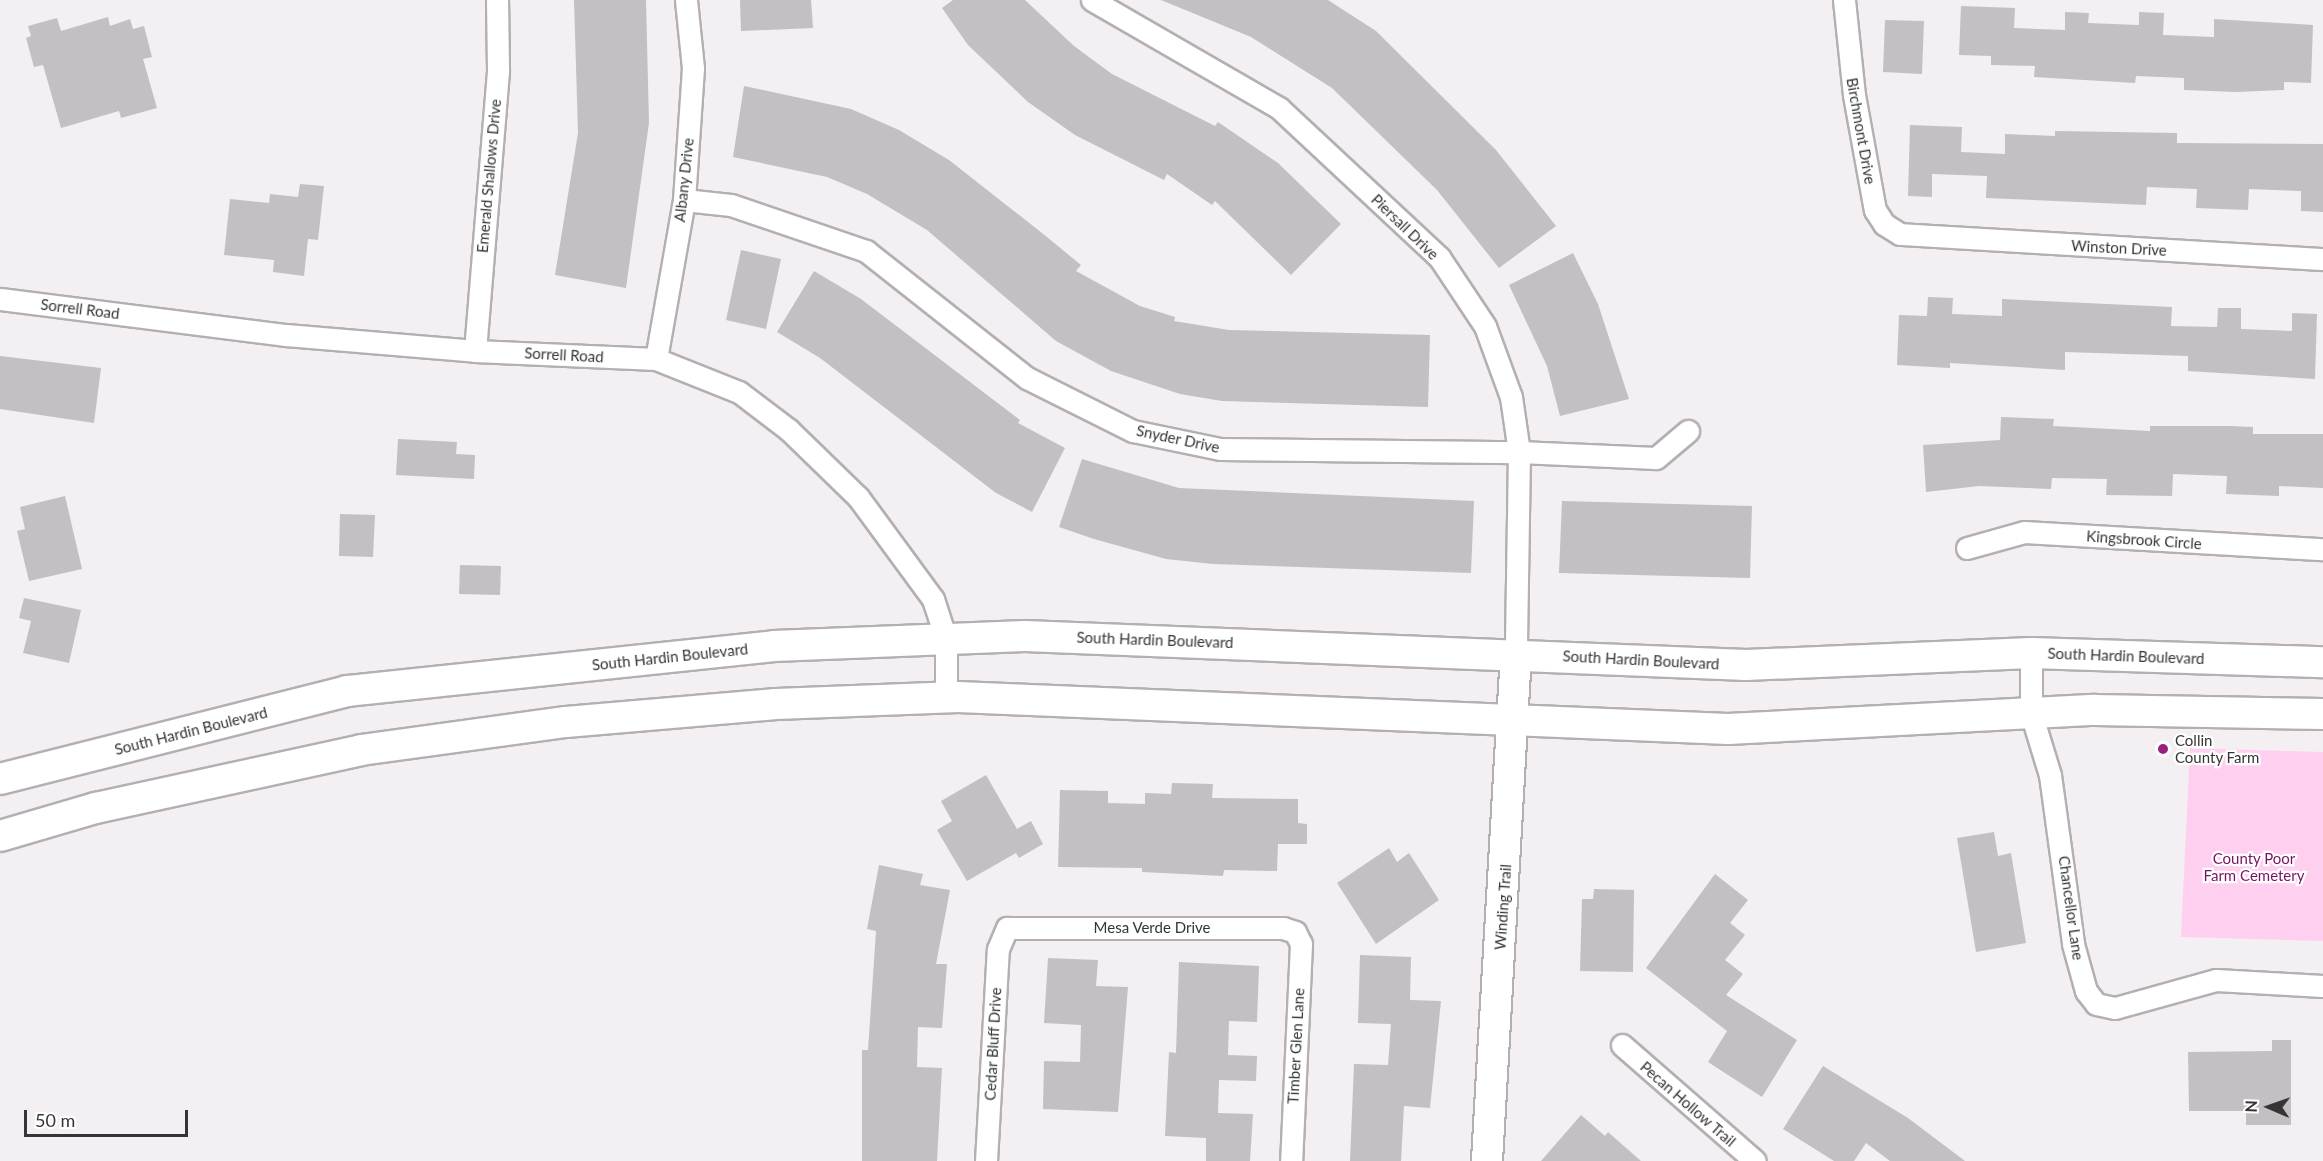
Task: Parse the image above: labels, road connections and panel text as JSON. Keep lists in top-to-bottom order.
{
  "streets": {
    "main road": ["South Hardin Boulevard", "Winding Trail"],
    "street": [
      "Birchmont Drive",
      "Emerald Shallows Drive",
      "Albany Drive",
      "Piersall Drive",
      "Winston Drive",
      "Sorrell Road",
      "Snyder Drive",
      "Kingsbrook Circle",
      "Chancellor Lane",
      "Mesa Verde Drive",
      "Cedar Bluff Drive",
      "Timber Glen Lane",
      "Pecan Hollow Trail"
    ]
  },
  "crossings": [
    ["Birchmont Drive", "Winston Drive"],
    ["Emerald Shallows Drive", "Sorrell Road"],
    ["Albany Drive", "Sorrell Road"],
    ["Albany Drive", "Snyder Drive"],
    ["Piersall Drive", "Snyder Drive"],
    ["Piersall Drive", "South Hardin Boulevard"],
    ["Piersall Drive", "Winding Trail"],
    ["Sorrell Road", "South Hardin Boulevard"],
    ["South Hardin Boulevard", "Winding Trail"],
    ["South Hardin Boulevard", "Chancellor Lane"],
    ["Mesa Verde Drive", "Cedar Bluff Drive"],
    ["Mesa Verde Drive", "Timber Glen Lane"]
  ],
  "parks": ["County Poor Farm Cemetery"],
  "places": ["Collin County Farm"],
  "scale_bar": "50 m",
  "north": "left"
}
